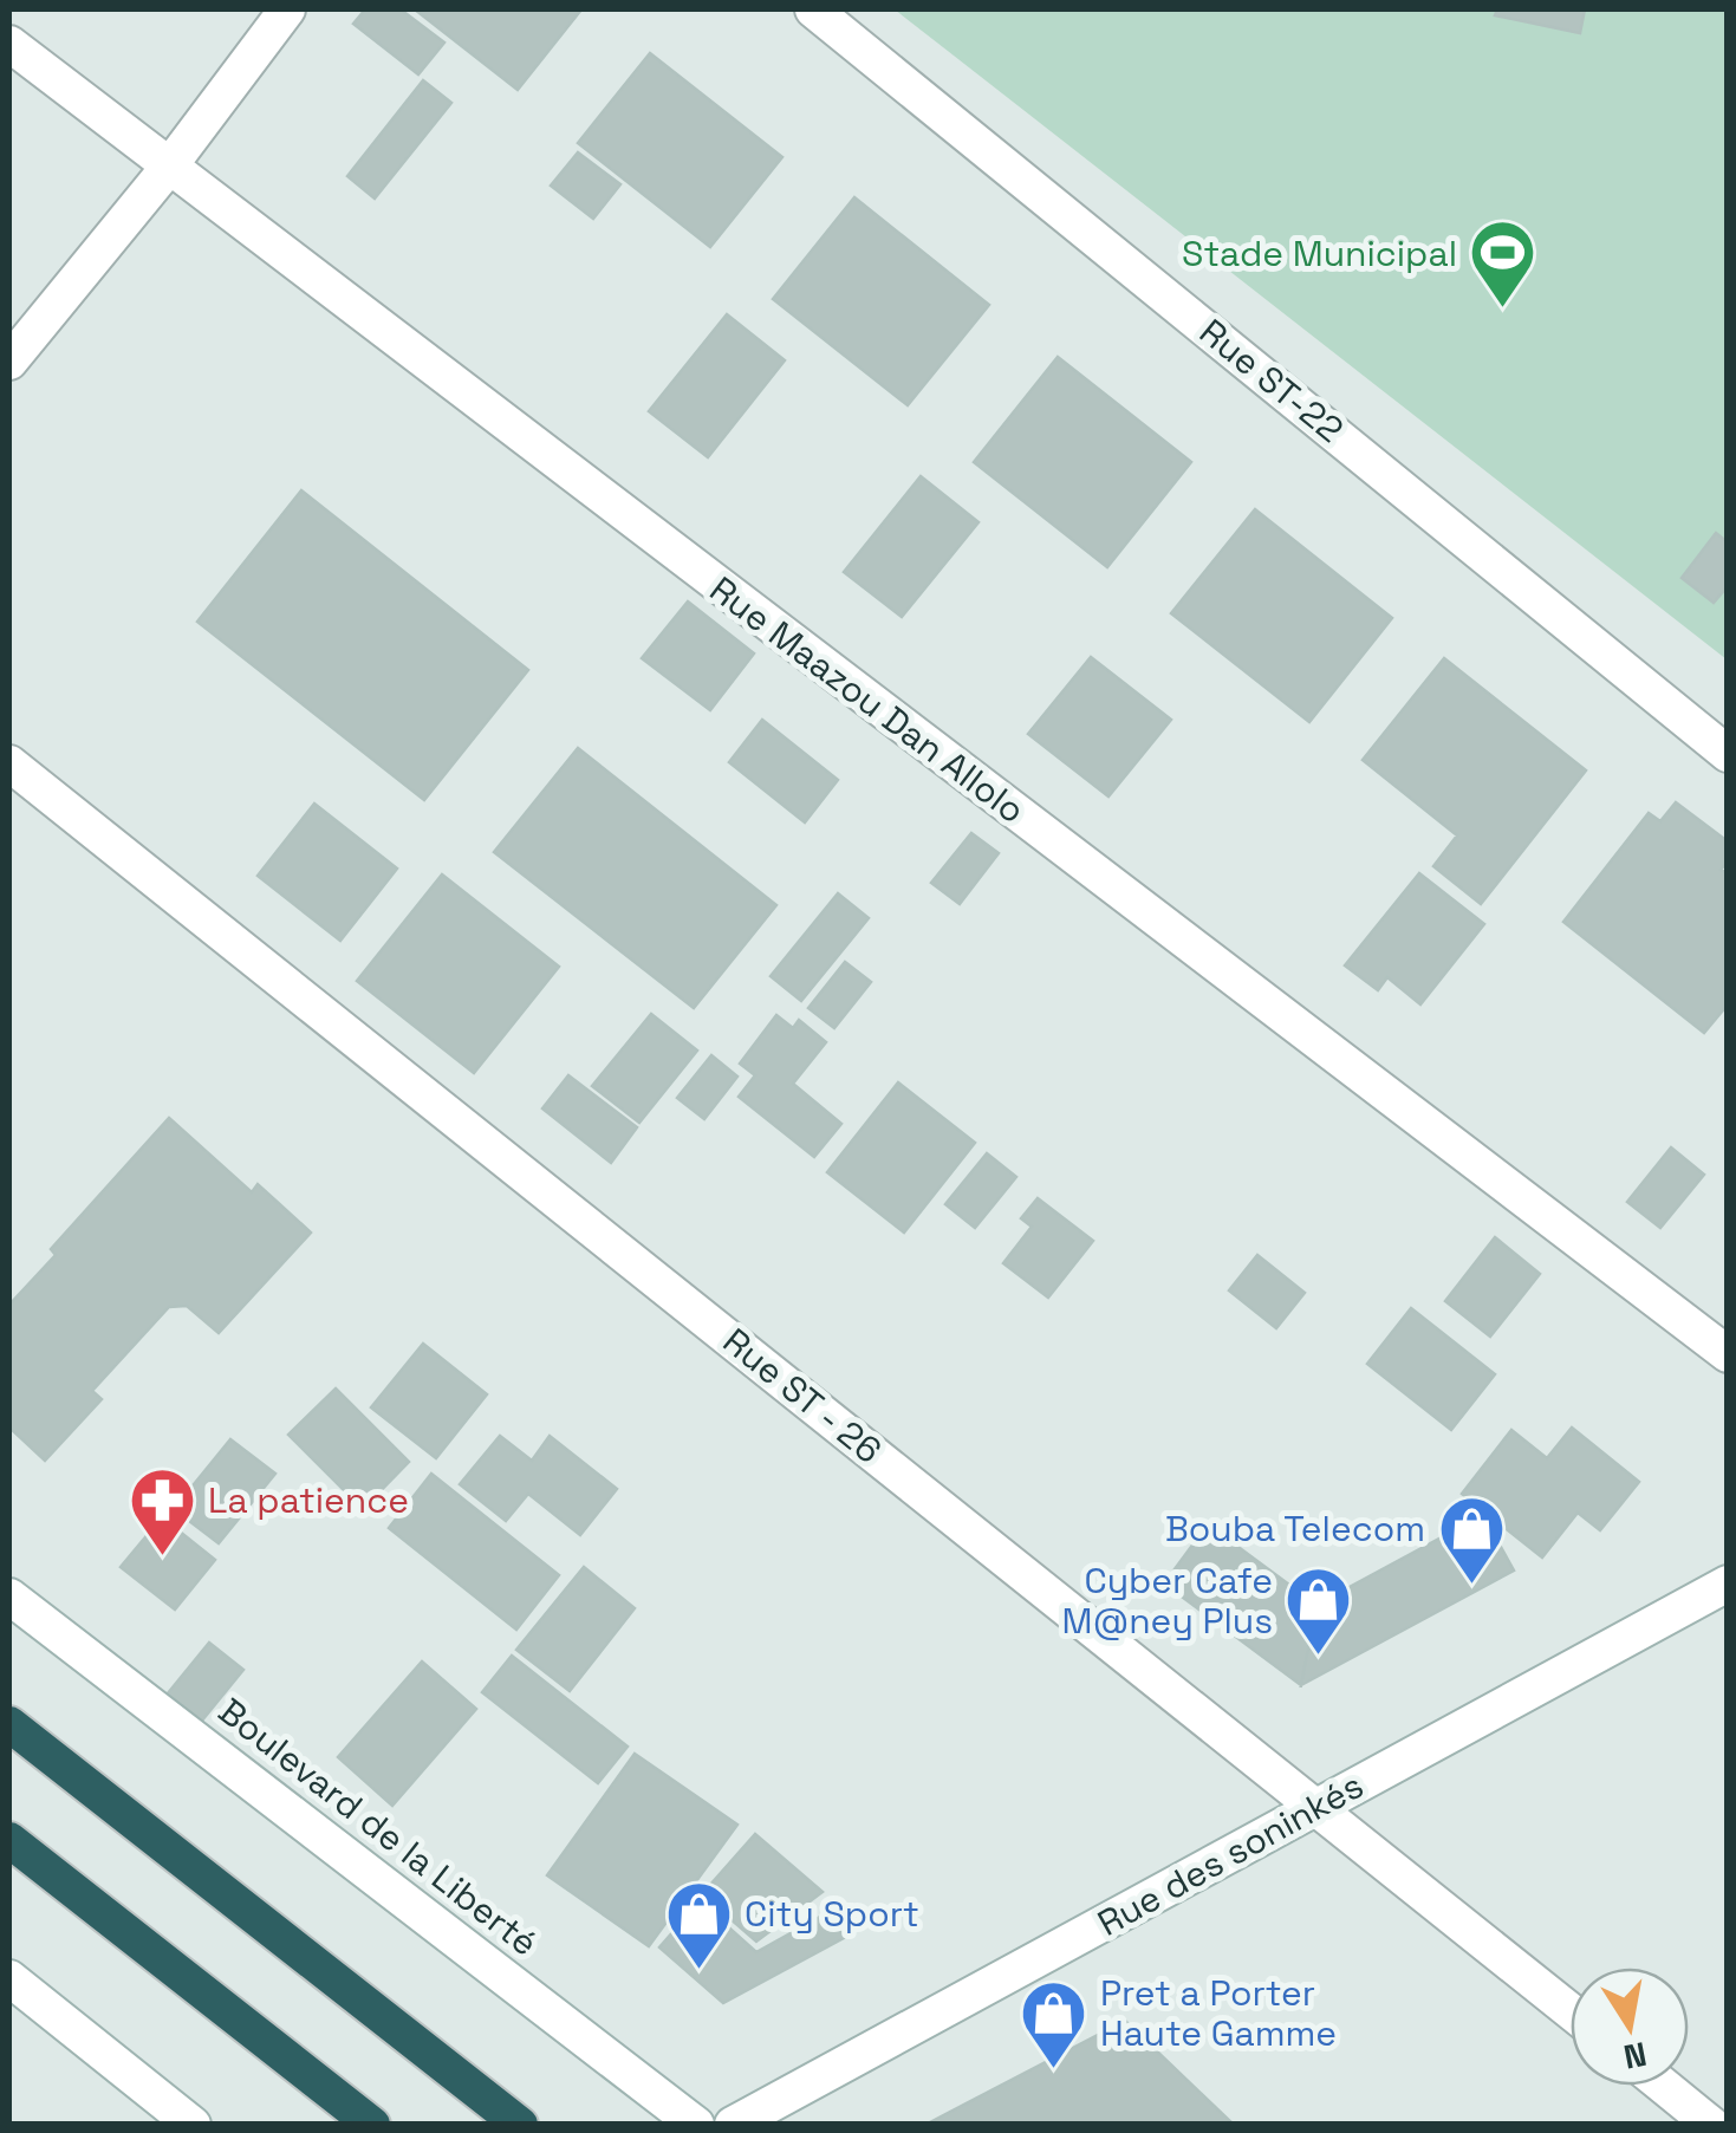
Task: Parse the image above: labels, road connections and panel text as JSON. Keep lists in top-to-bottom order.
{
  "streets": {
    "street": [
      "Rue ST-22",
      "Rue Maazou Dan Allolo",
      "Rue ST - 26",
      "Boulevard de la Liberté",
      "Rue des soninkés"
    ]
  },
  "crossings": [
    ["Rue ST - 26", "Rue des soninkés"]
  ],
  "places": {
    "sports": ["Stade Municipal"],
    "pharmacy": ["La patience"],
    "shop": [
      "Bouba Telecom",
      "Cyber Cafe M@ney Plus",
      "City Sport",
      "Pret a Porter Haute Gamme"
    ]
  },
  "north": "bottom"
}
